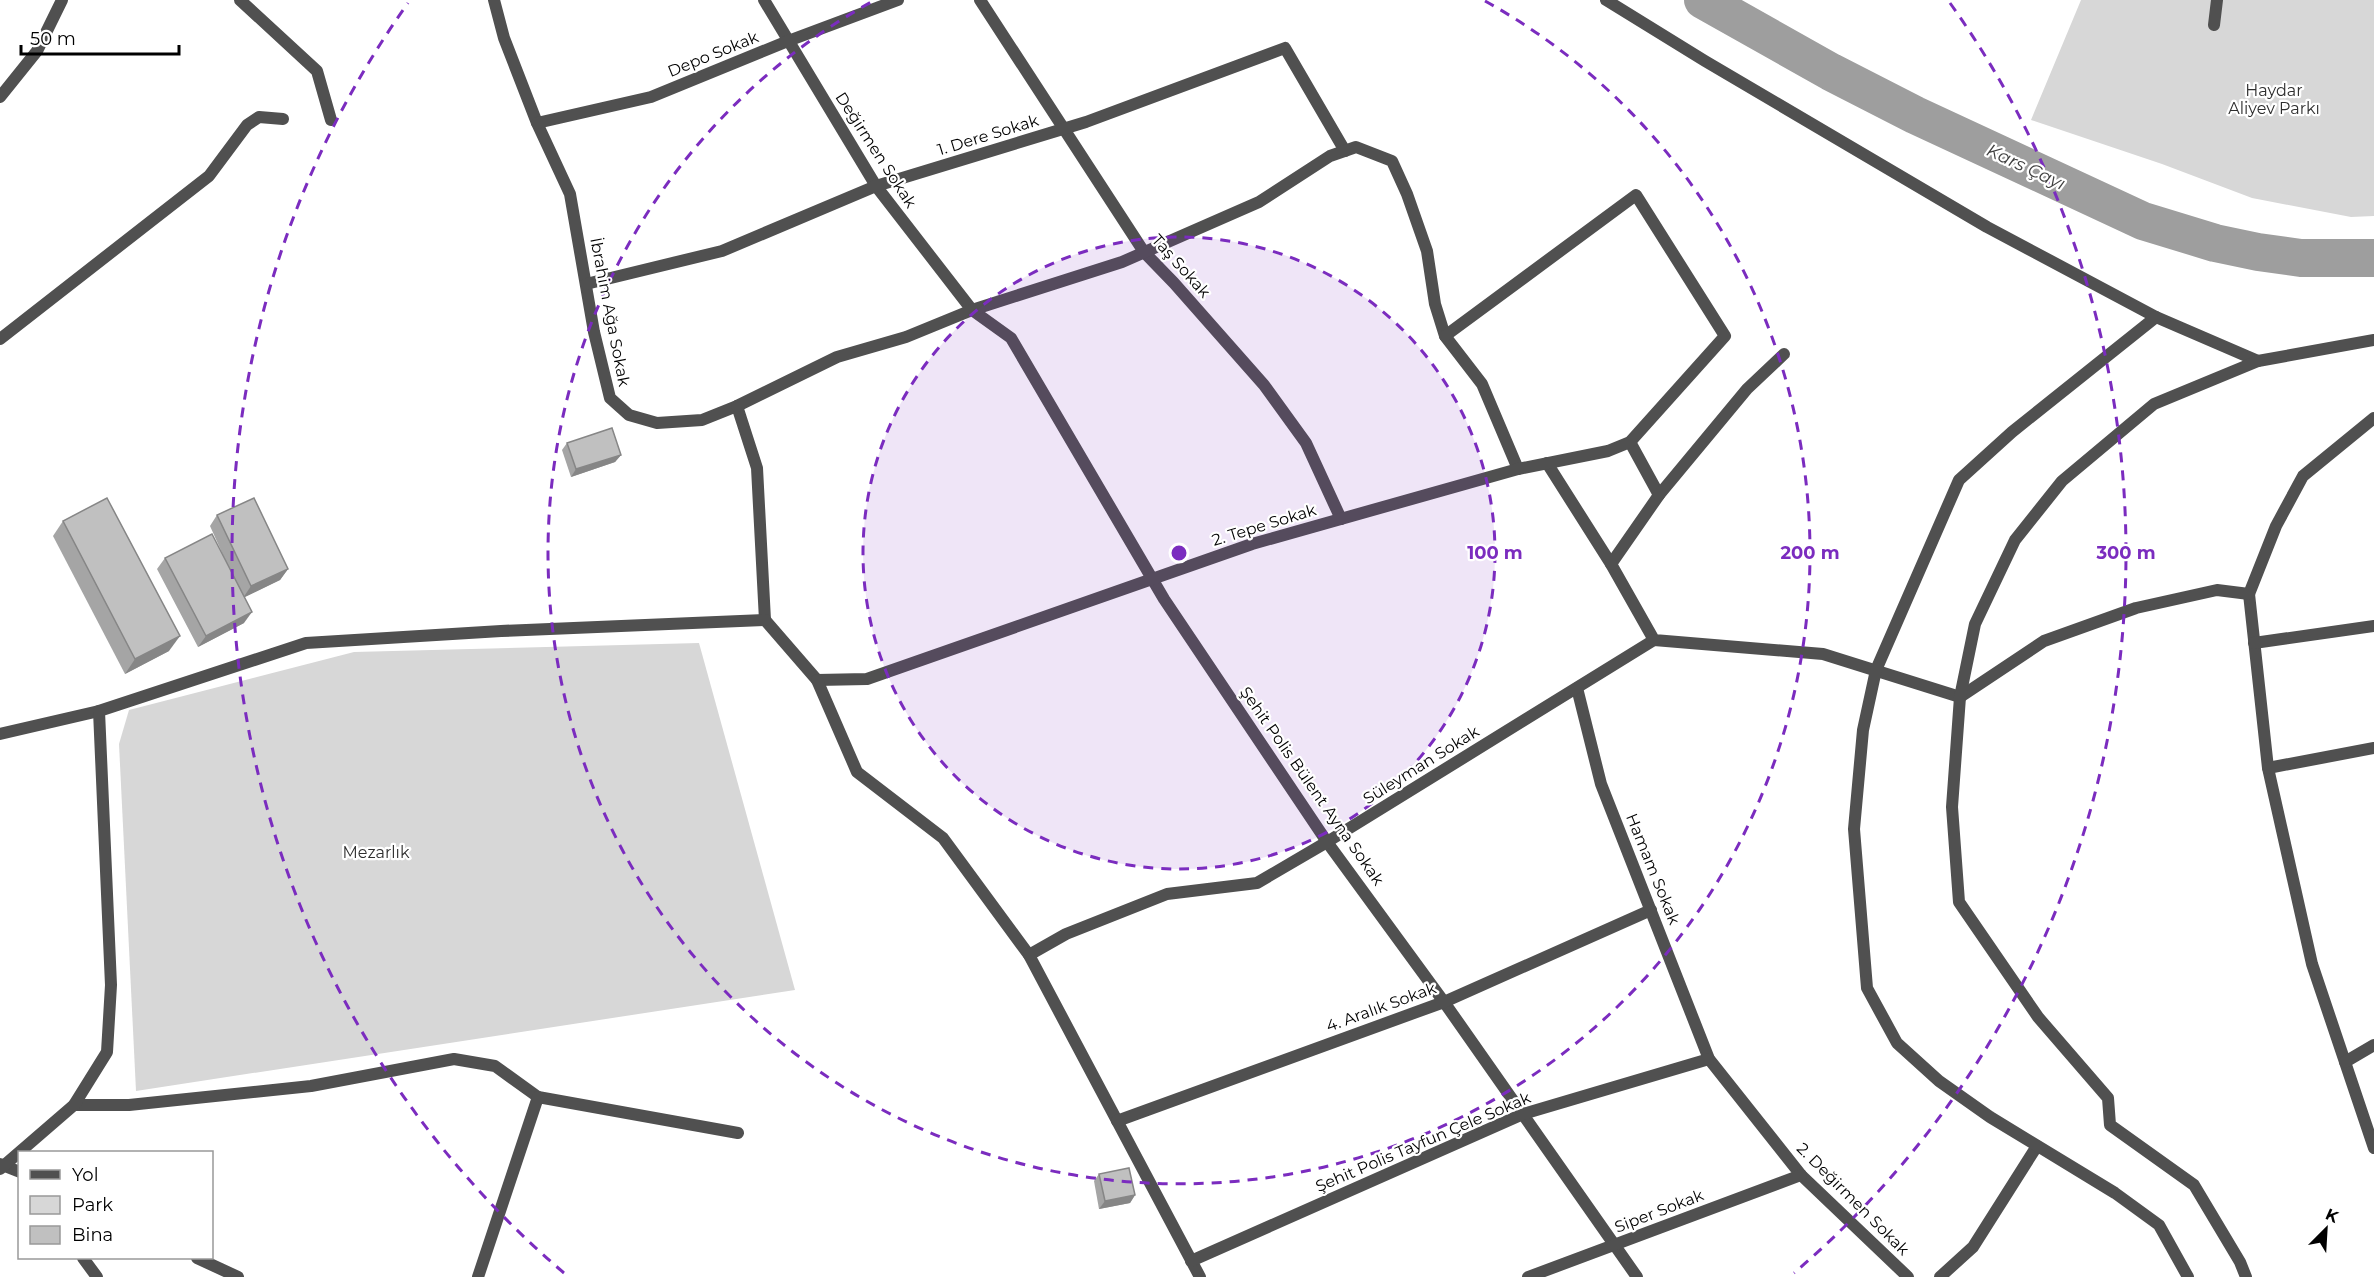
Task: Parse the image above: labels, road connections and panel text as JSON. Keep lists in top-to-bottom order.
{
  "streets": {
    "street": [
      "Depo Sokak",
      "1. Dere Sokak",
      "Değirmen Sokak",
      "Taş Sokak",
      "İbrahim Ağa Sokak",
      "2. Tepe Sokak",
      "Süleyman Sokak",
      "Şehit Polis Bülent Ayna Sokak",
      "Hamam Sokak",
      "4. Aralık Sokak",
      "Şehit Polis Tayfun Çele Sokak",
      "2. Değirmen Sokak",
      "Siper Sokak"
    ]
  },
  "crossings": [
    ["Depo Sokak", "Değirmen Sokak"],
    ["Depo Sokak", "İbrahim Ağa Sokak"],
    ["1. Dere Sokak", "Değirmen Sokak"],
    ["1. Dere Sokak", "Taş Sokak"],
    ["1. Dere Sokak", "İbrahim Ağa Sokak"],
    ["Değirmen Sokak", "İbrahim Ağa Sokak"],
    ["Değirmen Sokak", "Şehit Polis Bülent Ayna Sokak"],
    ["Taş Sokak", "İbrahim Ağa Sokak"],
    ["Taş Sokak", "2. Tepe Sokak"],
    ["İbrahim Ağa Sokak", "Şehit Polis Bülent Ayna Sokak"],
    ["2. Tepe Sokak", "Şehit Polis Bülent Ayna Sokak"],
    ["Süleyman Sokak", "Şehit Polis Bülent Ayna Sokak"],
    ["Süleyman Sokak", "Hamam Sokak"],
    ["Şehit Polis Bülent Ayna Sokak", "4. Aralık Sokak"],
    ["Şehit Polis Bülent Ayna Sokak", "Şehit Polis Tayfun Çele Sokak"],
    ["Şehit Polis Bülent Ayna Sokak", "Siper Sokak"],
    ["Hamam Sokak", "4. Aralık Sokak"],
    ["Hamam Sokak", "Şehit Polis Tayfun Çele Sokak"],
    ["Hamam Sokak", "2. Değirmen Sokak"],
    ["Şehit Polis Tayfun Çele Sokak", "2. Değirmen Sokak"],
    ["2. Değirmen Sokak", "Siper Sokak"]
  ],
  "water": ["Kars Çayı"],
  "parks": ["Haydar Aliyev Parkı", "Mezarlık"],
  "legend": ["Yol", "Park", "Bina"],
  "scale_bar": "50 m",
  "north": "top right",
  "rings": ["100 m", "200 m", "300 m"]
}
